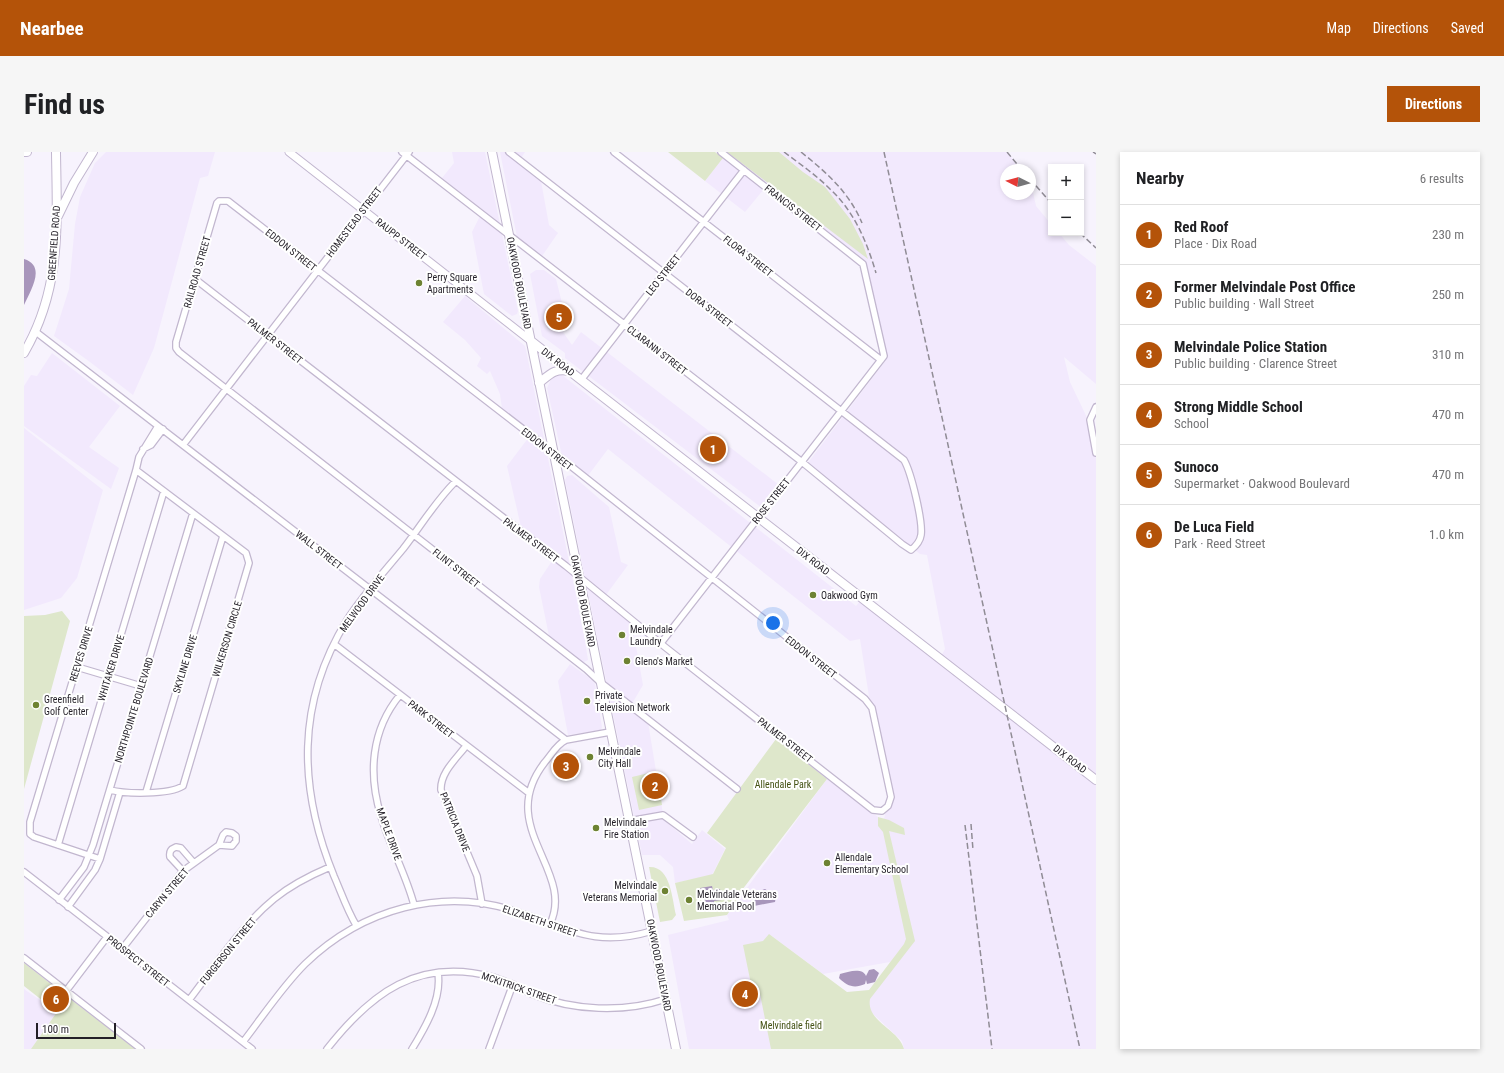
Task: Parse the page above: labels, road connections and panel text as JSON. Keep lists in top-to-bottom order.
{
  "streets": {
    "main road": ["GREENFIELD ROAD", "OAKWOOD BOULEVARD", "DIX ROAD"],
    "street": [
      "FRANCIS STREET",
      "HOMESTEAD STREET",
      "RAUPP STREET",
      "EDDON STREET",
      "FLORA STREET",
      "RAILROAD STREET",
      "LEO STREET",
      "DORA STREET",
      "PALMER STREET",
      "CLARANN STREET",
      "ROSE STREET",
      "WALL STREET",
      "FLINT STREET",
      "MELWOOD DRIVE",
      "WILKERSON CIRCLE",
      "REEVES DRIVE",
      "SKYLINE DRIVE",
      "WHITAKER DRIVE",
      "NORTHPOINTE BOULEVARD",
      "PARK STREET",
      "PATRICIA DRIVE",
      "MAPLE DRIVE",
      "CARYN STREET",
      "ELIZABETH STREET",
      "FURGERSON STREET",
      "PROSPECT STREET",
      "MCKITRICK STREET"
    ]
  },
  "crossings": [
    ["FRANCIS STREET", "FLORA STREET"],
    ["FRANCIS STREET", "LEO STREET"],
    ["FRANCIS STREET", "ROSE STREET"],
    ["HOMESTEAD STREET", "RAUPP STREET"],
    ["HOMESTEAD STREET", "EDDON STREET"],
    ["HOMESTEAD STREET", "PALMER STREET"],
    ["HOMESTEAD STREET", "CLARANN STREET"],
    ["HOMESTEAD STREET", "WALL STREET"],
    ["HOMESTEAD STREET", "FLINT STREET"],
    ["RAUPP STREET", "OAKWOOD BOULEVARD"],
    ["RAUPP STREET", "DIX ROAD"],
    ["GREENFIELD ROAD", "WALL STREET"],
    ["EDDON STREET", "RAILROAD STREET"],
    ["EDDON STREET", "OAKWOOD BOULEVARD"],
    ["EDDON STREET", "PALMER STREET"],
    ["EDDON STREET", "ROSE STREET"],
    ["FLORA STREET", "LEO STREET"],
    ["FLORA STREET", "ROSE STREET"],
    ["RAILROAD STREET", "PALMER STREET"],
    ["RAILROAD STREET", "FLINT STREET"],
    ["LEO STREET", "DORA STREET"],
    ["LEO STREET", "CLARANN STREET"],
    ["LEO STREET", "DIX ROAD"],
    ["OAKWOOD BOULEVARD", "PALMER STREET"],
    ["OAKWOOD BOULEVARD", "CLARANN STREET"],
    ["OAKWOOD BOULEVARD", "DIX ROAD"],
    ["OAKWOOD BOULEVARD", "FLINT STREET"],
    ["OAKWOOD BOULEVARD", "ELIZABETH STREET"],
    ["OAKWOOD BOULEVARD", "MCKITRICK STREET"],
    ["DORA STREET", "CLARANN STREET"],
    ["DORA STREET", "ROSE STREET"],
    ["PALMER STREET", "ROSE STREET"],
    ["PALMER STREET", "MELWOOD DRIVE"],
    ["CLARANN STREET", "ROSE STREET"],
    ["DIX ROAD", "ROSE STREET"],
    ["WALL STREET", "MELWOOD DRIVE"],
    ["WALL STREET", "REEVES DRIVE"],
    ["FLINT STREET", "MELWOOD DRIVE"],
    ["MELWOOD DRIVE", "PARK STREET"],
    ["MELWOOD DRIVE", "ELIZABETH STREET"],
    ["MELWOOD DRIVE", "FURGERSON STREET"],
    ["WILKERSON CIRCLE", "REEVES DRIVE"],
    ["WILKERSON CIRCLE", "SKYLINE DRIVE"],
    ["WILKERSON CIRCLE", "WHITAKER DRIVE"],
    ["WILKERSON CIRCLE", "NORTHPOINTE BOULEVARD"],
    ["REEVES DRIVE", "WHITAKER DRIVE"],
    ["REEVES DRIVE", "NORTHPOINTE BOULEVARD"],
    ["NORTHPOINTE BOULEVARD", "PROSPECT STREET"],
    ["PARK STREET", "PATRICIA DRIVE"],
    ["PARK STREET", "MAPLE DRIVE"],
    ["PATRICIA DRIVE", "ELIZABETH STREET"],
    ["MAPLE DRIVE", "ELIZABETH STREET"],
    ["CARYN STREET", "PROSPECT STREET"],
    ["ELIZABETH STREET", "PROSPECT STREET"],
    ["FURGERSON STREET", "PROSPECT STREET"]
  ],
  "parks": ["Allendale Park", "Melvindale field"],
  "places": [
    "Perry Square Apartments",
    "Oakwood Gym",
    "Melvindale Laundry",
    "Gleno's Market",
    "Private Television Network",
    "Greenfield Golf Center",
    "Melvindale City Hall",
    "Melvindale Fire Station",
    "Allendale Elementary School",
    "Melvindale Veterans Memorial",
    "Melvindale Veterans Memorial Pool"
  ],
  "scale_bar": "100 m",
  "north": "left",
  "page": {
    "header": "Nearbee",
    "nav": ["Map", "Directions", "Saved"],
    "buttons": "Directions",
    "title": "Find us",
    "heading": ["Nearby", "6 results"],
    "map_buttons": ["+", "−"],
    "list": [
      {
        "mark": "1",
        "name": "Red Roof",
        "note": "Place · Dix Road",
        "value": "230 m"
      },
      {
        "mark": "2",
        "name": "Former Melvindale Post Office",
        "note": "Public building · Wall Street",
        "value": "250 m"
      },
      {
        "mark": "3",
        "name": "Melvindale Police Station",
        "note": "Public building · Clarence Street",
        "value": "310 m"
      },
      {
        "mark": "4",
        "name": "Strong Middle School",
        "note": "School",
        "value": "470 m"
      },
      {
        "mark": "5",
        "name": "Sunoco",
        "note": "Supermarket · Oakwood Boulevard",
        "value": "470 m"
      },
      {
        "mark": "6",
        "name": "De Luca Field",
        "note": "Park · Reed Street",
        "value": "1.0 km"
      }
    ],
    "pins": [
      "5",
      "1",
      "3",
      "2",
      "4",
      "6"
    ],
    "scale": "100 m"
  }
}
